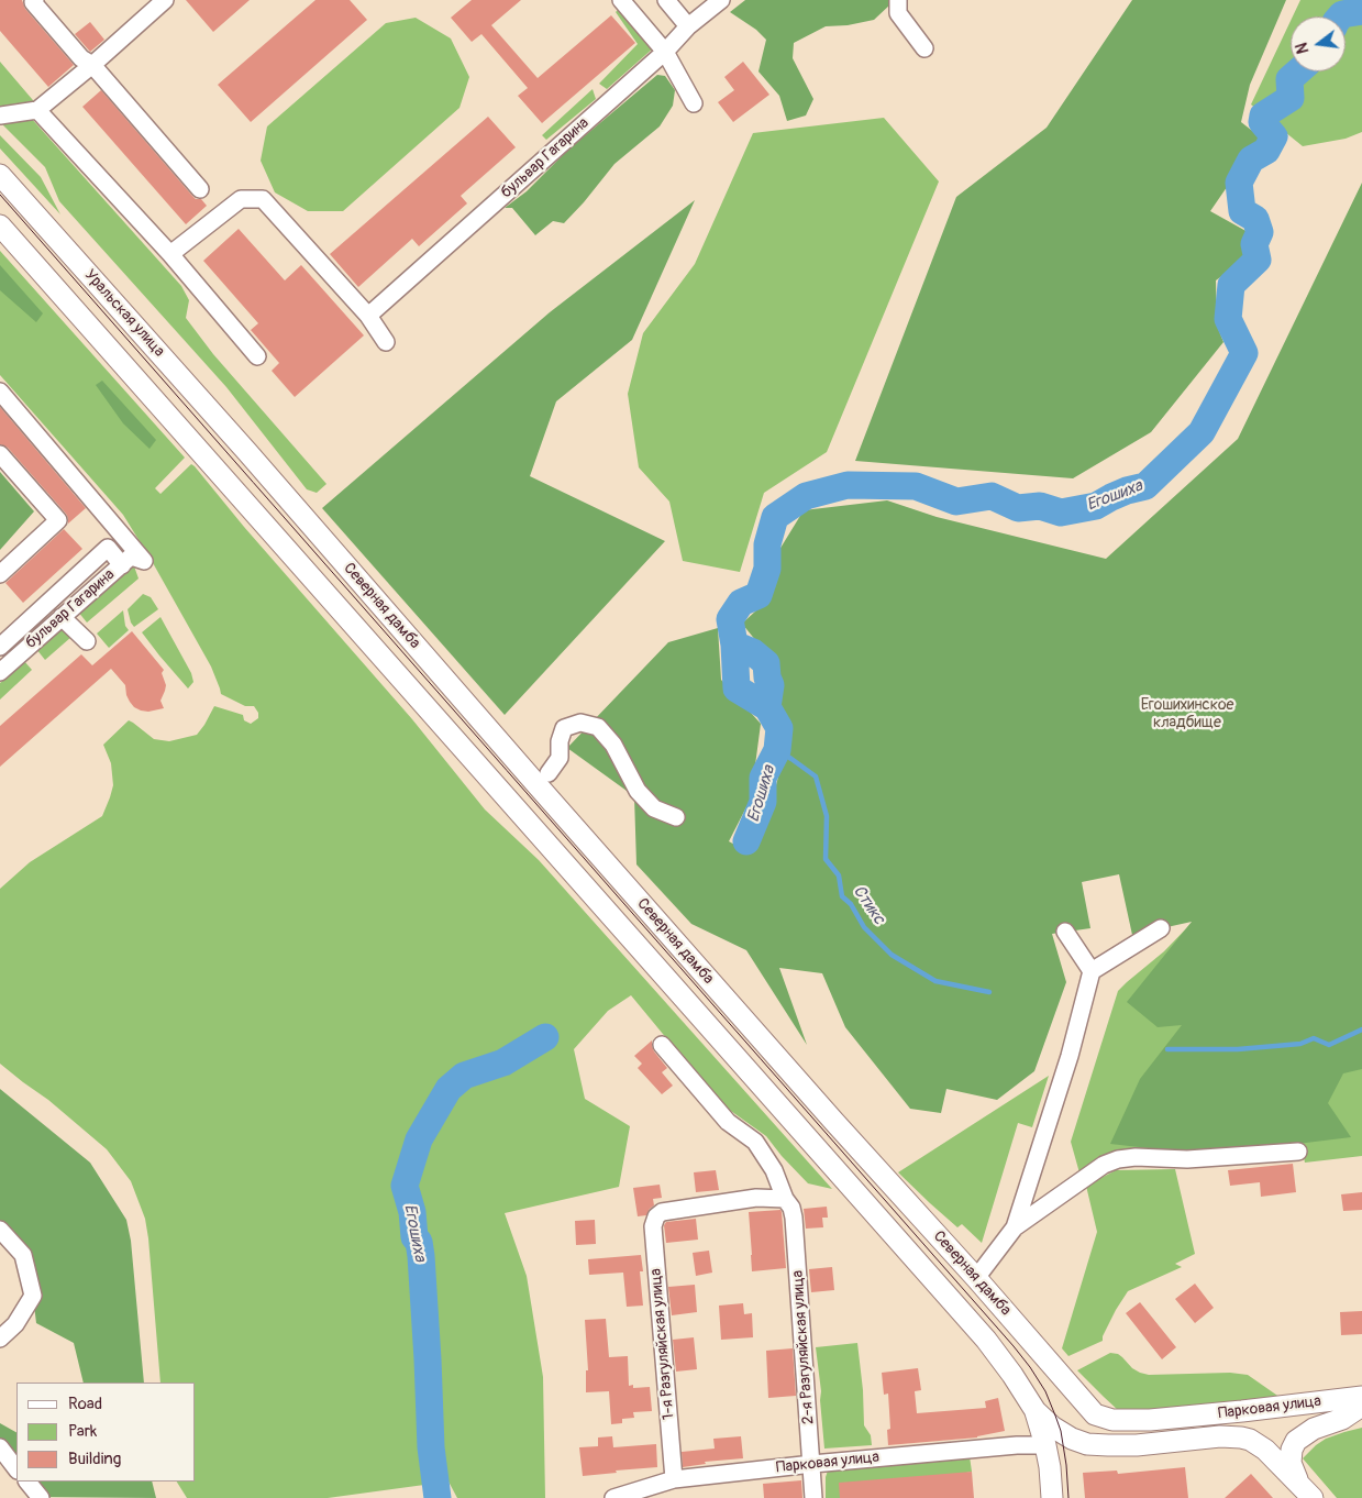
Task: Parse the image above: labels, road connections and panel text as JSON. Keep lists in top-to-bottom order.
{
  "streets": {
    "main road": ["Уральская улица", "Северная дамба", "Парковая улица"],
    "street": ["бульвар Гагарина", "1-я Разгуляйская улица", "2-я Разгуляйская улица"]
  },
  "crossings": [
    ["Уральская улица", "Северная дамба"],
    ["Северная дамба", "Парковая улица"],
    ["1-я Разгуляйская улица", "2-я Разгуляйская улица"],
    ["1-я Разгуляйская улица", "Парковая улица"],
    ["2-я Разгуляйская улица", "Парковая улица"]
  ],
  "water": ["Егошиха", "Стикс"],
  "parks": ["Егошихинское кладбище"],
  "legend": ["Road", "Park", "Building"],
  "north": "left"
}
